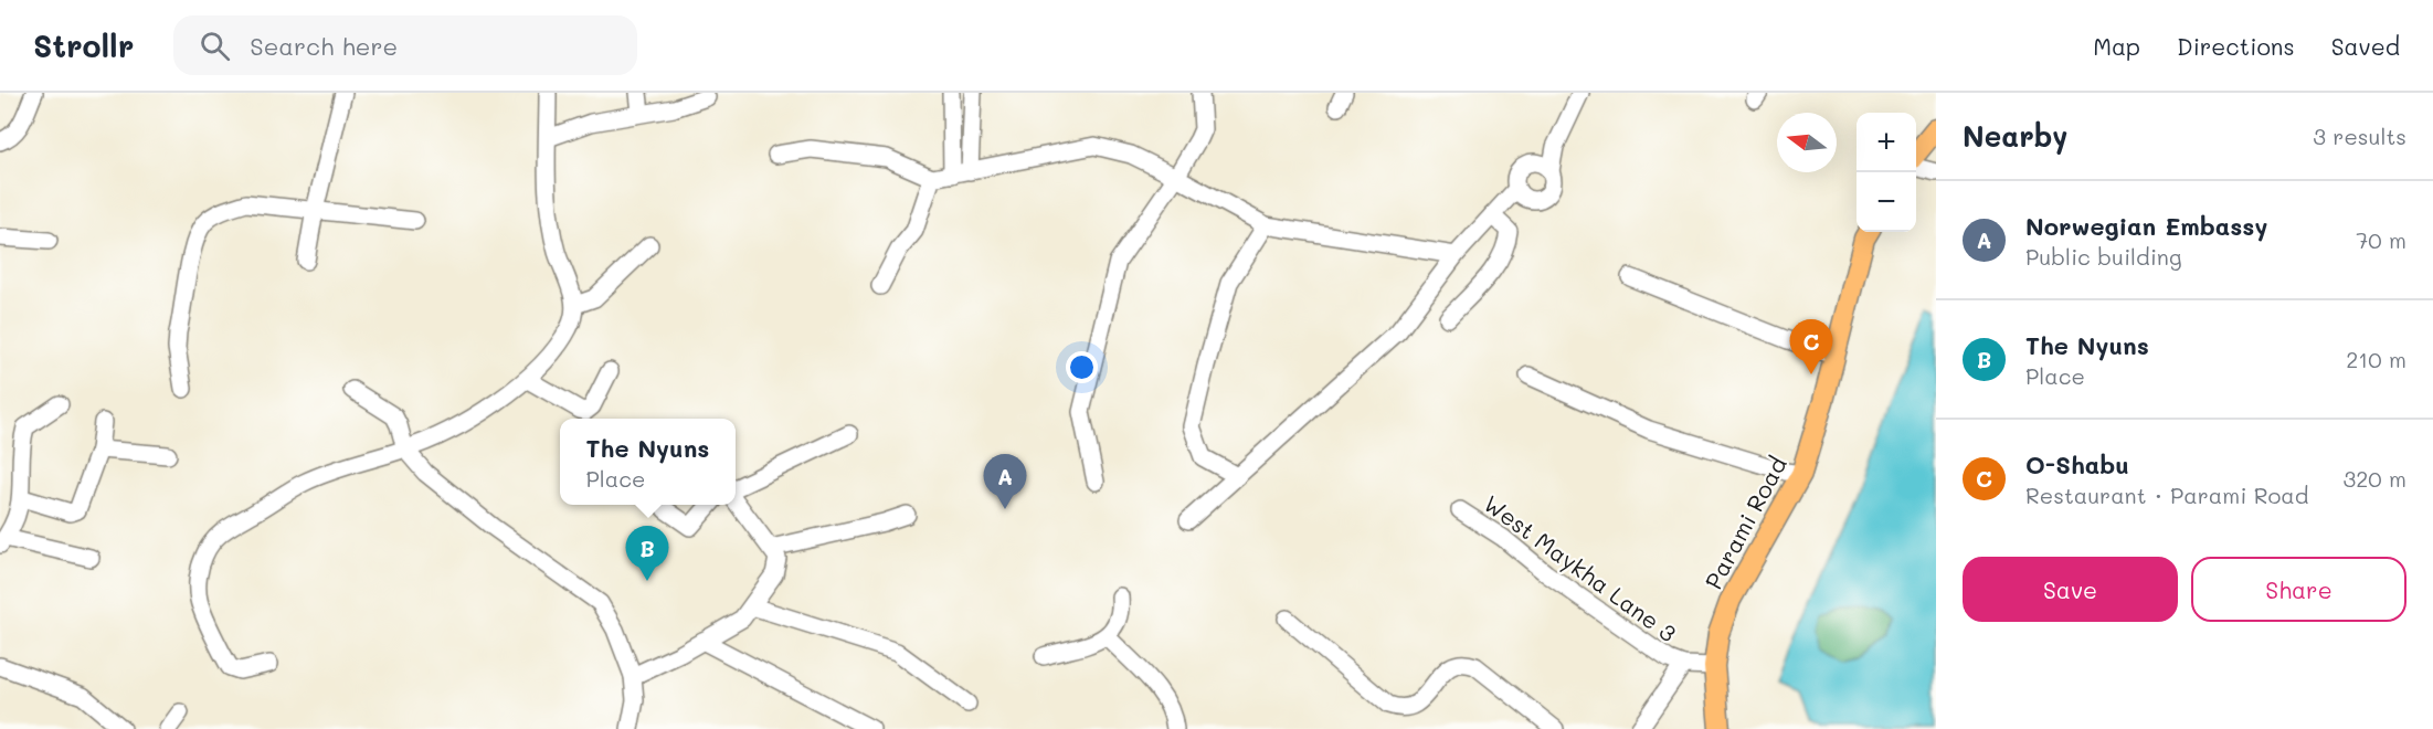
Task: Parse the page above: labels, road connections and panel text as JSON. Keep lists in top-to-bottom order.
{
  "streets": {
    "main road": ["Parami Road"],
    "street": ["West Maykha Lane 3"]
  },
  "crossings": [
    ["Parami Road", "West Maykha Lane 3"]
  ],
  "north": "left",
  "page": {
    "header": "Strollr",
    "search": "Search here",
    "nav": ["Map", "Directions", "Saved"],
    "heading": ["Nearby", "3 results"],
    "map_buttons": ["+", "−"],
    "list": [
      {
        "mark": "A",
        "name": "Norwegian Embassy",
        "note": "Public building",
        "value": "70 m"
      },
      {
        "mark": "B",
        "name": "The Nyuns",
        "note": "Place",
        "value": "210 m"
      },
      {
        "mark": "C",
        "name": "O-Shabu",
        "note": "Restaurant · Parami Road",
        "value": "320 m"
      }
    ],
    "pins": ["C", "A", "B"],
    "popup": ["The Nyuns", "Place"],
    "buttons": ["Save", "Share"]
  }
}
